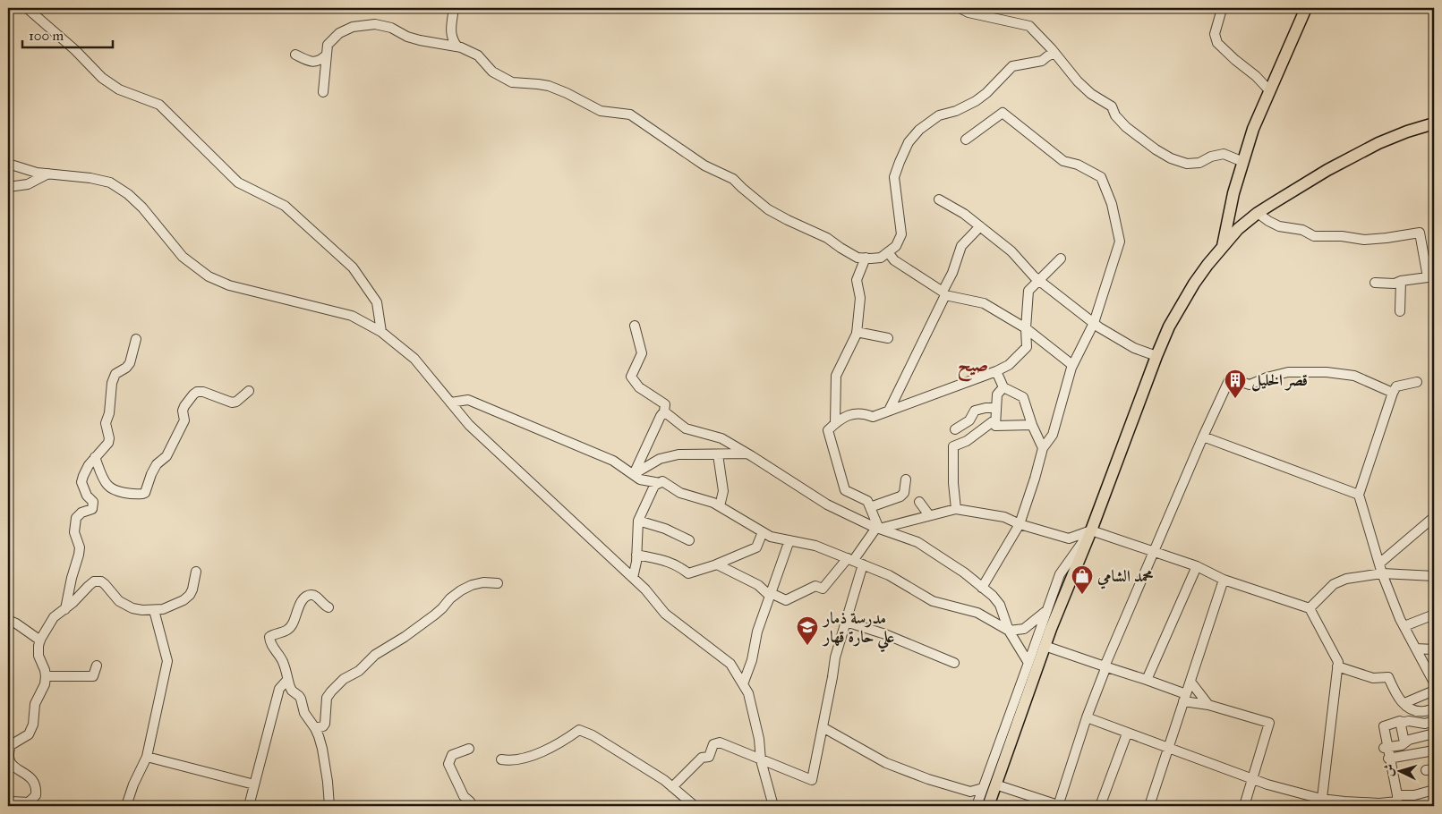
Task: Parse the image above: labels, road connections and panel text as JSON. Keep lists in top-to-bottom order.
{
  "districts": ["صيح"],
  "places": {
    "building": ["قصر الخليل"],
    "shop": ["محمد الشامي"],
    "school or university": ["مدرسة ذمار علي حارة قهار"]
  },
  "scale_bar": "100 m",
  "north": "left"
}
